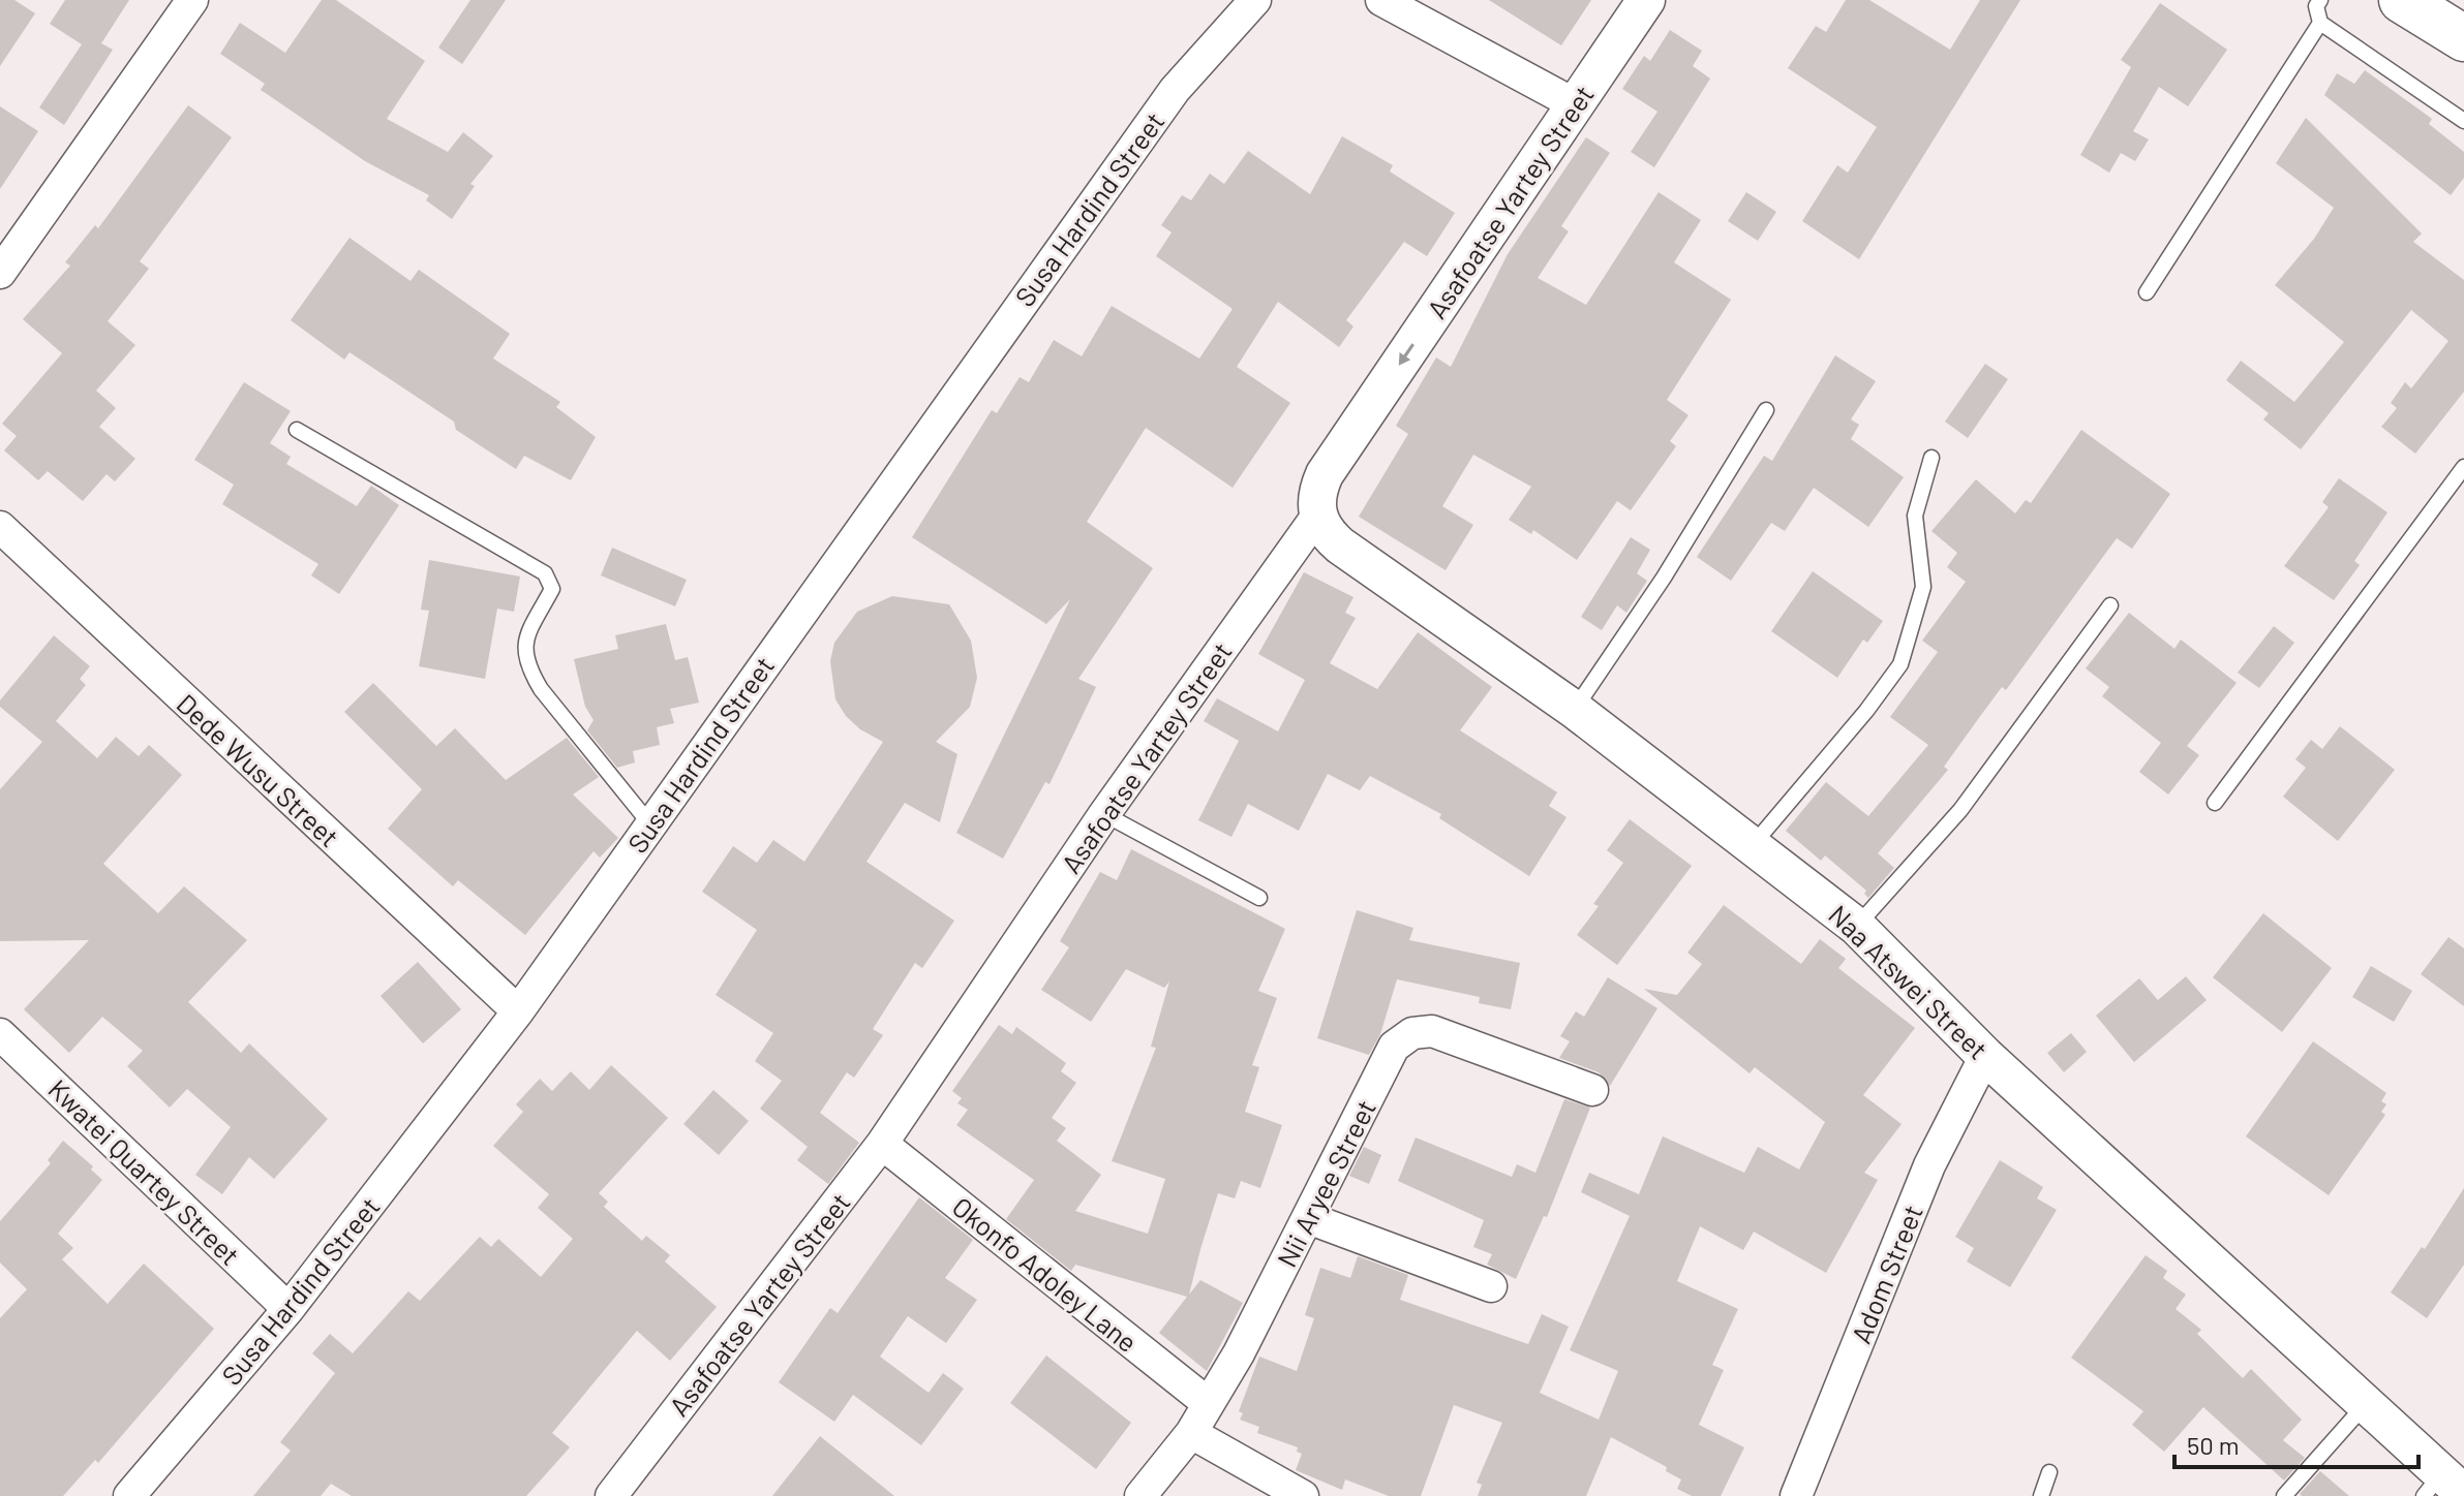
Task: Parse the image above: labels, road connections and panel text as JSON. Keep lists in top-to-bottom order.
{
  "streets": {
    "street": [
      "Asafoatse Yartey Street",
      "Susa Hardind Street",
      "Dede Wusu Street",
      "Naa Atswei Street",
      "Kwatei Quartey Street",
      "Nii Aryee Street",
      "Okonfo Adoley Lane",
      "Adom Street"
    ]
  },
  "crossings": [
    ["Asafoatse Yartey Street", "Naa Atswei Street"],
    ["Asafoatse Yartey Street", "Okonfo Adoley Lane"],
    ["Susa Hardind Street", "Dede Wusu Street"],
    ["Susa Hardind Street", "Kwatei Quartey Street"],
    ["Naa Atswei Street", "Adom Street"],
    ["Nii Aryee Street", "Okonfo Adoley Lane"]
  ],
  "scale_bar": "50 m"
}
